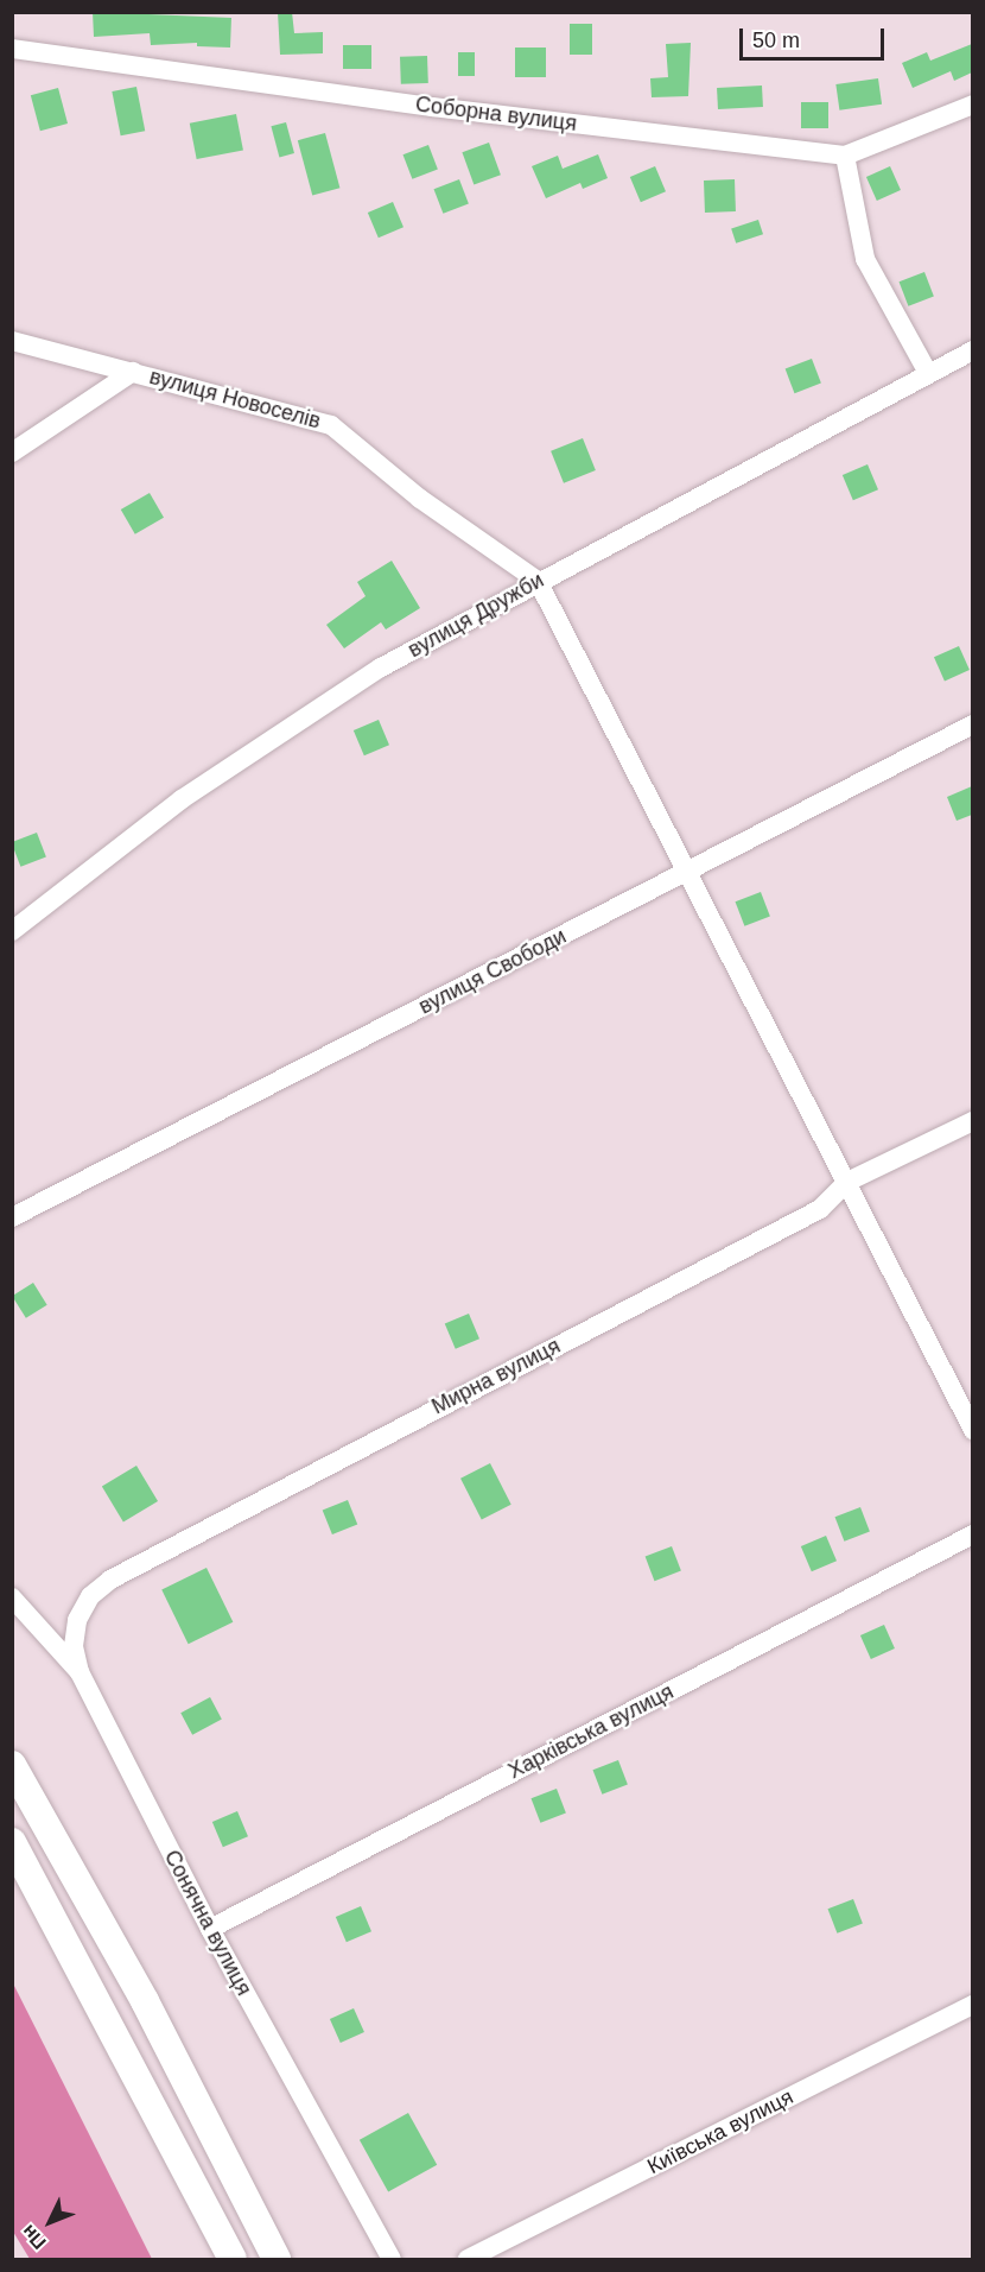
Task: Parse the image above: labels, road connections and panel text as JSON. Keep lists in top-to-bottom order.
{
  "streets": {
    "street": [
      "Соборна вулиця",
      "вулиця Новоселів",
      "вулиця Дружби",
      "вулиця Свободи",
      "Мирна вулиця",
      "Харківська вулиця",
      "Сонячна вулиця",
      "Київська вулиця"
    ]
  },
  "crossings": [
    ["вулиця Новоселів", "вулиця Дружби"],
    ["Мирна вулиця", "Сонячна вулиця"],
    ["Харківська вулиця", "Сонячна вулиця"]
  ],
  "scale_bar": "50 m",
  "north": "bottom left"
}
